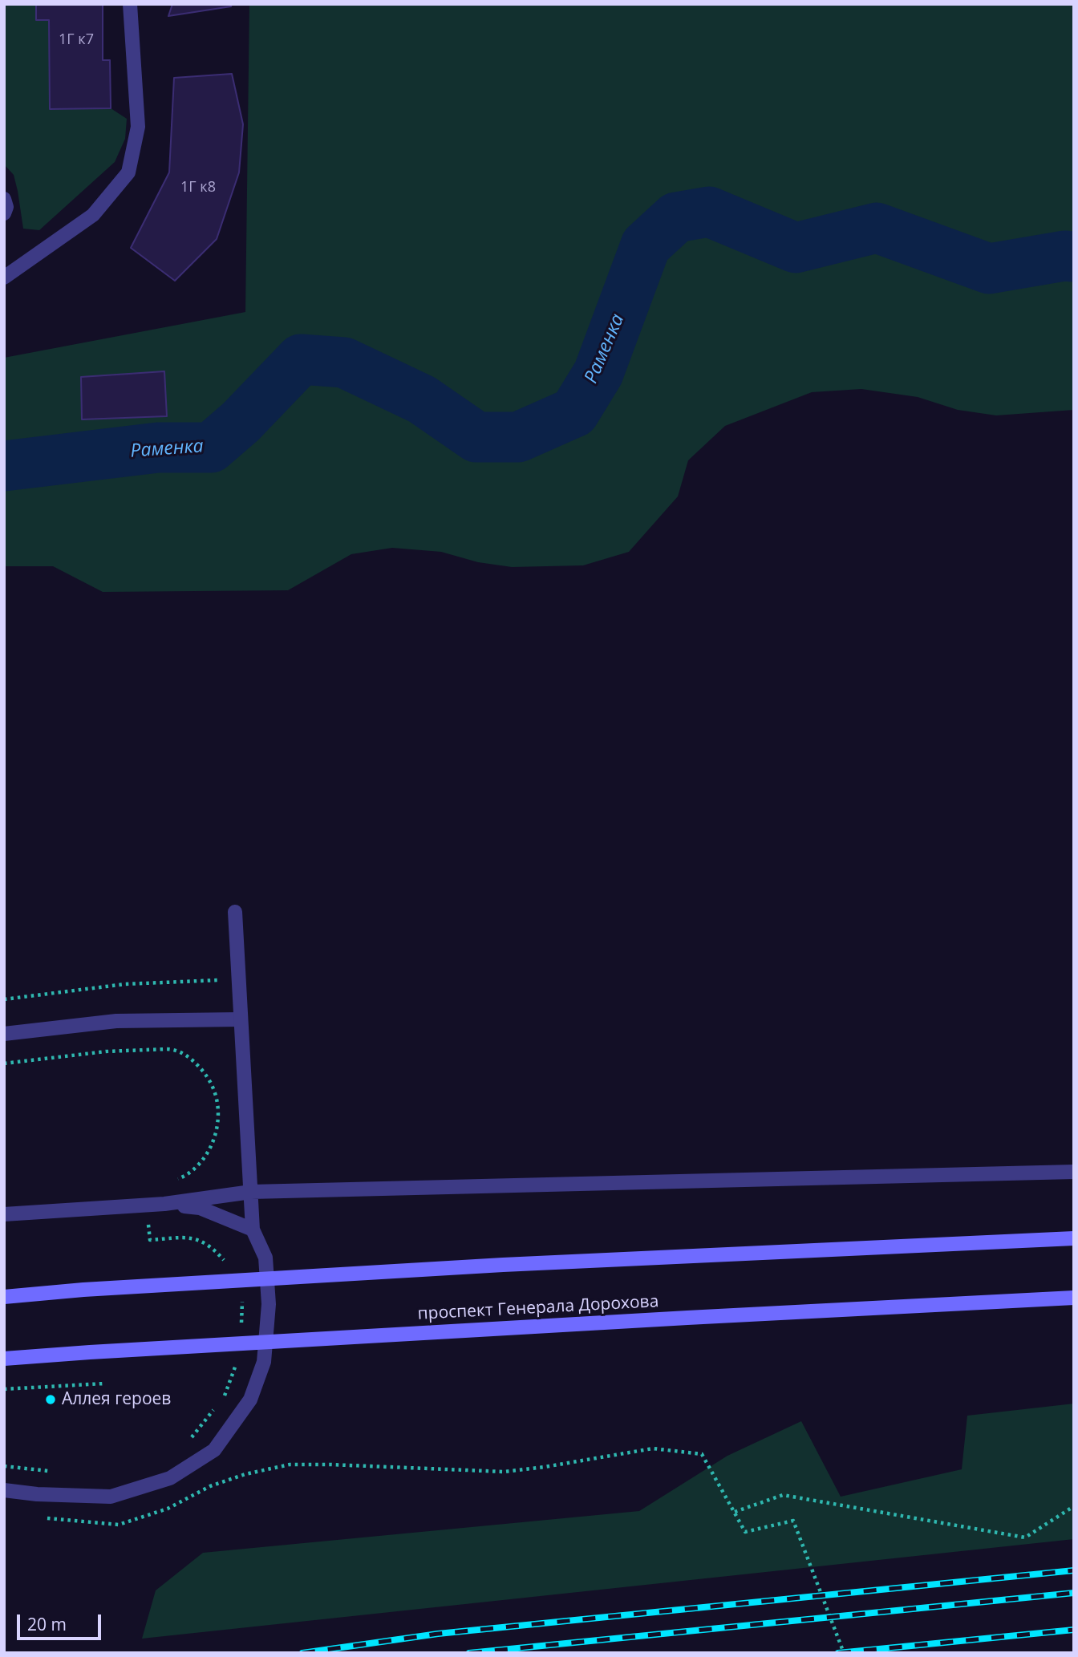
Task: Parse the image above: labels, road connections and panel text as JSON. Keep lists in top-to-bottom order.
{
  "streets": {
    "main road": ["проспект Генерала Дорохова"]
  },
  "water": ["Раменка"],
  "places": ["Аллея героев"],
  "house_numbers": ["1Г к7", "1Г к8"],
  "scale_bar": "20 m"
}
